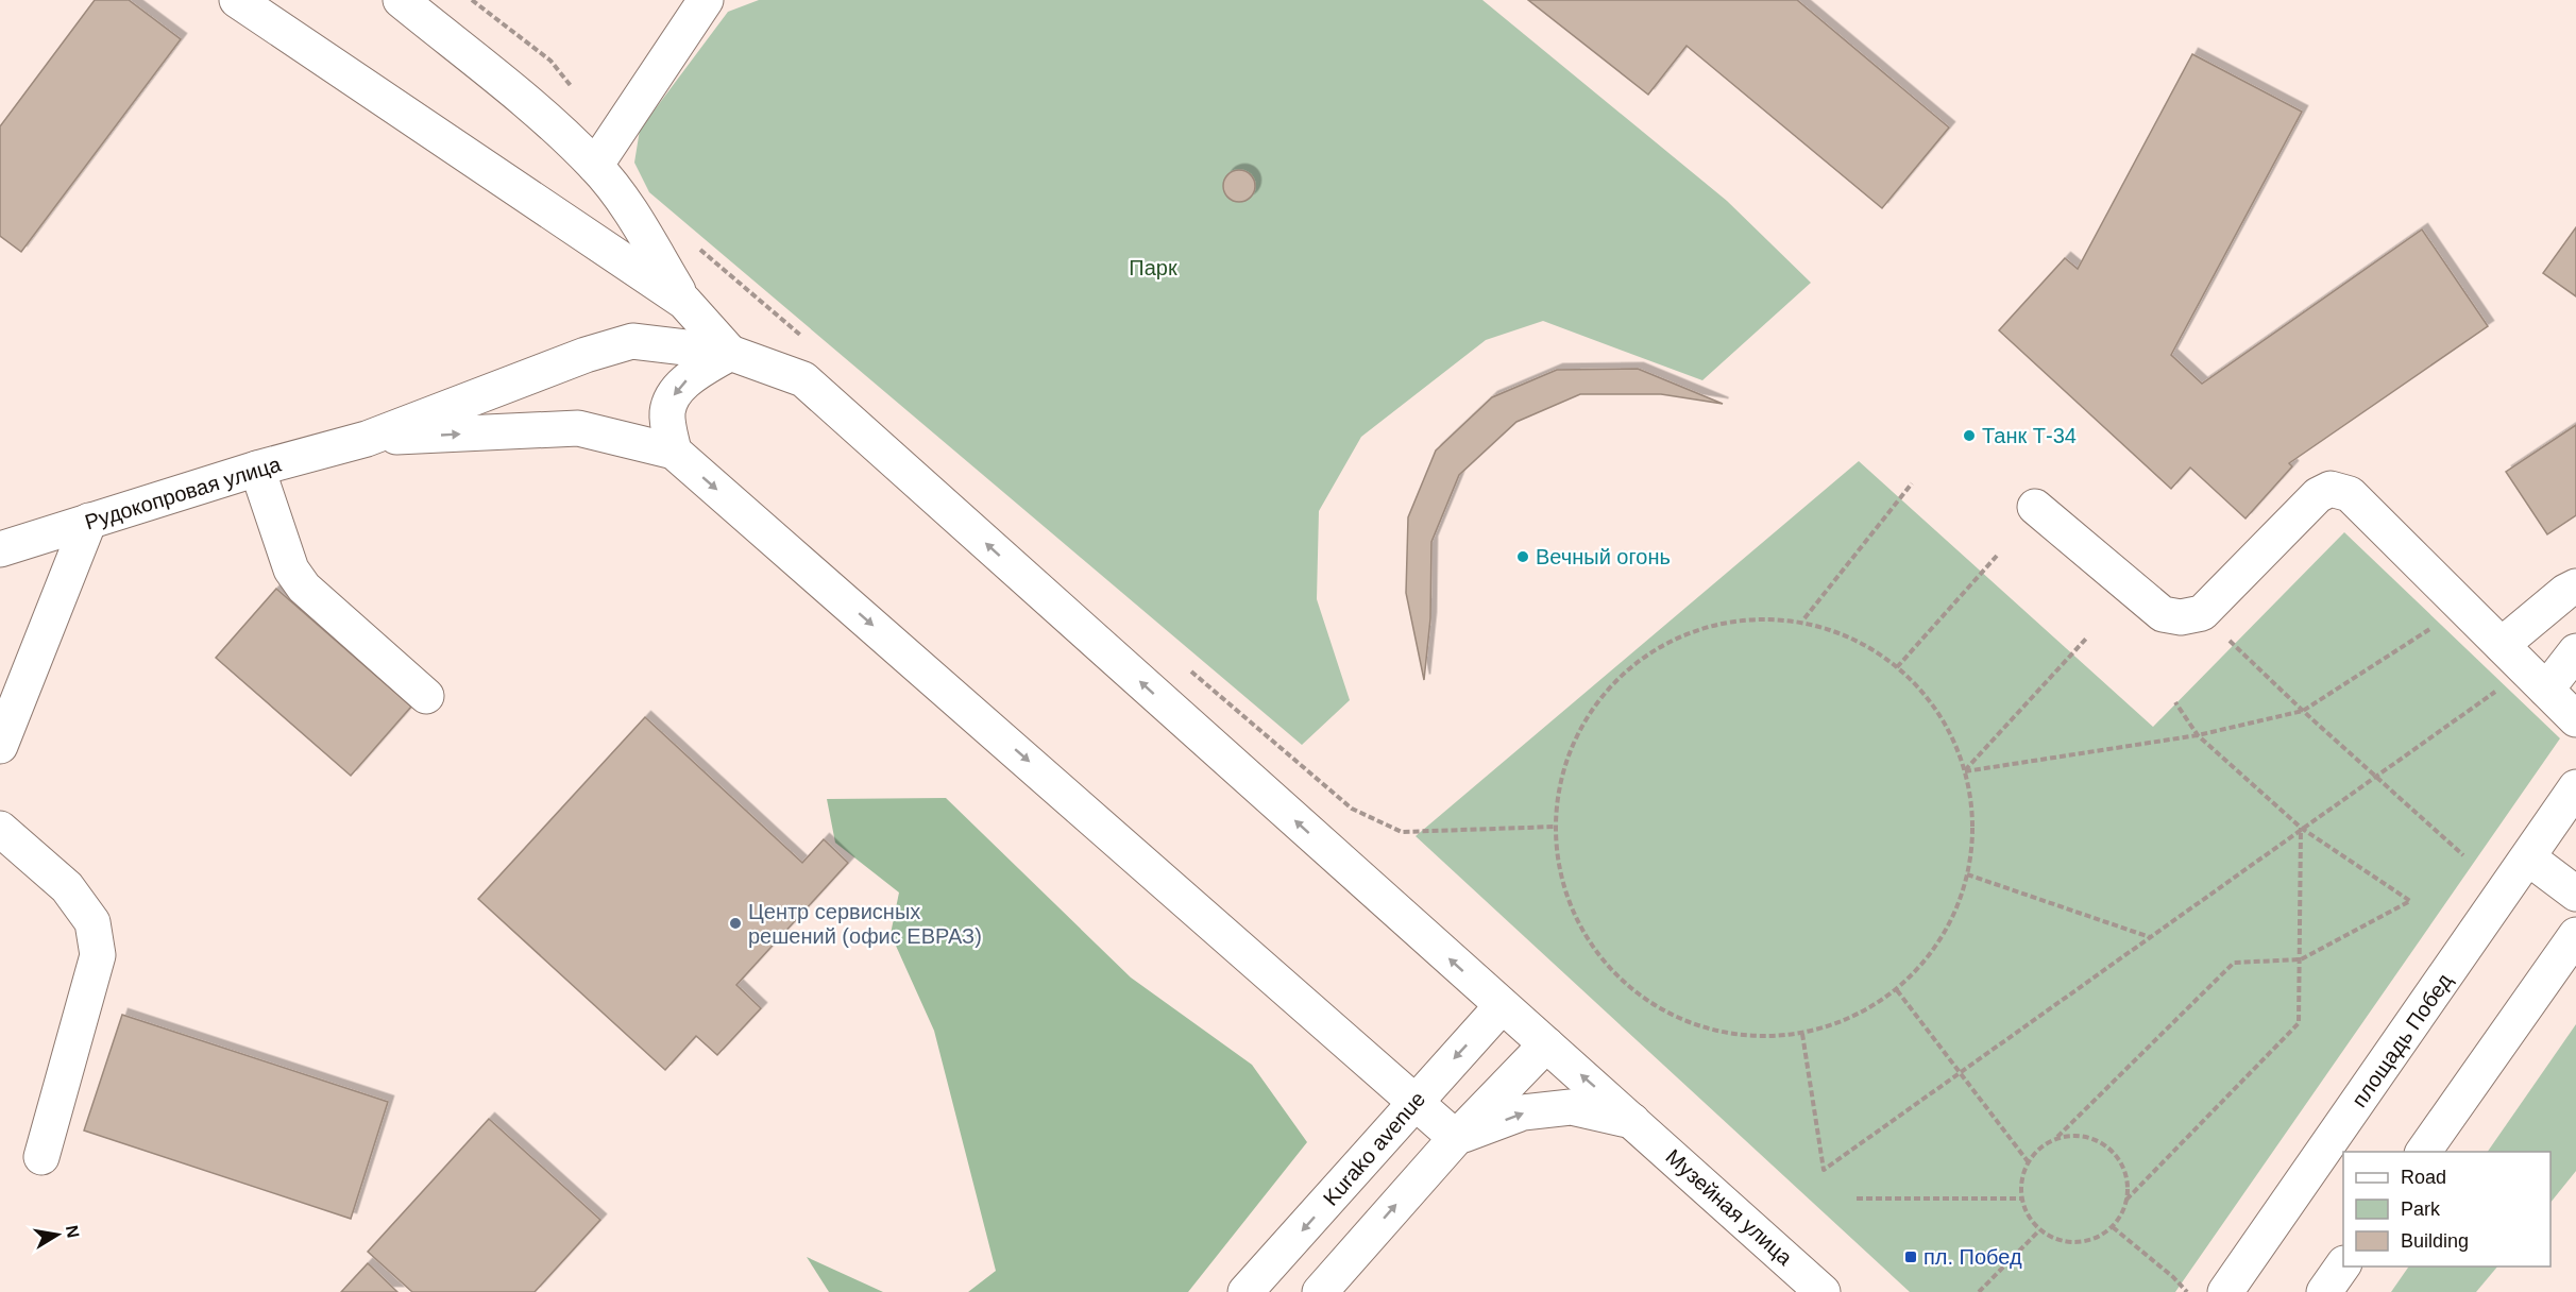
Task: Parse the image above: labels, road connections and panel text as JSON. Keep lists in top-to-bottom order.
{
  "streets": {
    "main road": [
      "Рудокопровая улица",
      "площадь Побед",
      "Kurako avenue",
      "Музейная улица"
    ]
  },
  "crossings": [
    ["Рудокопровая улица", "Музейная улица"],
    ["Kurako avenue", "Музейная улица"]
  ],
  "parks": ["Парк"],
  "places": {
    "other": ["Танк Т-34", "Вечный огонь", "Центр сервисных решений (офис ЕВРАЗ)"],
    "transit": ["пл. Побед"]
  },
  "legend": ["Road", "Park", "Building"],
  "north": "right"
}
